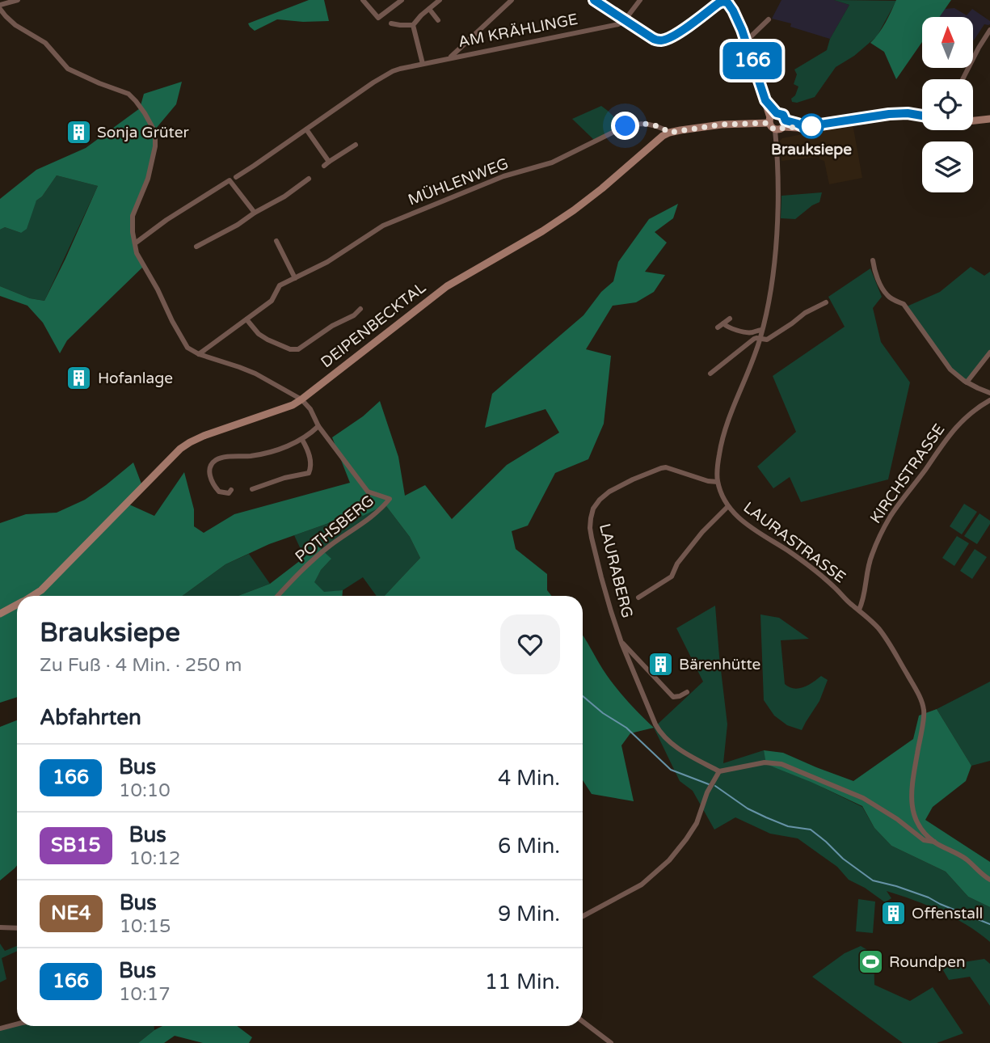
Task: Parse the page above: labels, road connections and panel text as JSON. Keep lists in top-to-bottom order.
{
  "streets": {
    "main road": ["DEIPENBECKTAL"],
    "street": [
      "AM KRÄHLINGE",
      "MÜHLENWEG",
      "KIRCHSTRASSE",
      "POTHSBERG",
      "LAURASTRASSE",
      "LAURABERG"
    ]
  },
  "crossings": [
    ["MÜHLENWEG", "DEIPENBECKTAL"],
    ["KIRCHSTRASSE", "LAURASTRASSE"],
    ["LAURASTRASSE", "LAURABERG"]
  ],
  "places": {
    "other": ["Brauksiepe"],
    "building": [
      "Sonja Grüter",
      "Hofanlage",
      "Bärenhütte",
      "Offenstall"
    ],
    "sports": ["Roundpen"]
  },
  "lines": ["bus line 166"],
  "north": "top",
  "page": {
    "on_map": "166",
    "heading": [
      ["Brauksiepe", "Zu Fuß · 4 Min. · 250 m"],
      "Abfahrten"
    ],
    "list": [
      {
        "mark": "166",
        "name": "Bus",
        "note": "10:10",
        "value": "4 Min."
      },
      {
        "mark": "SB15",
        "name": "Bus",
        "note": "10:12",
        "value": "6 Min."
      },
      {
        "mark": "NE4",
        "name": "Bus",
        "note": "10:15",
        "value": "9 Min."
      },
      {
        "mark": "166",
        "name": "Bus",
        "note": "10:17",
        "value": "11 Min."
      }
    ]
  }
}
